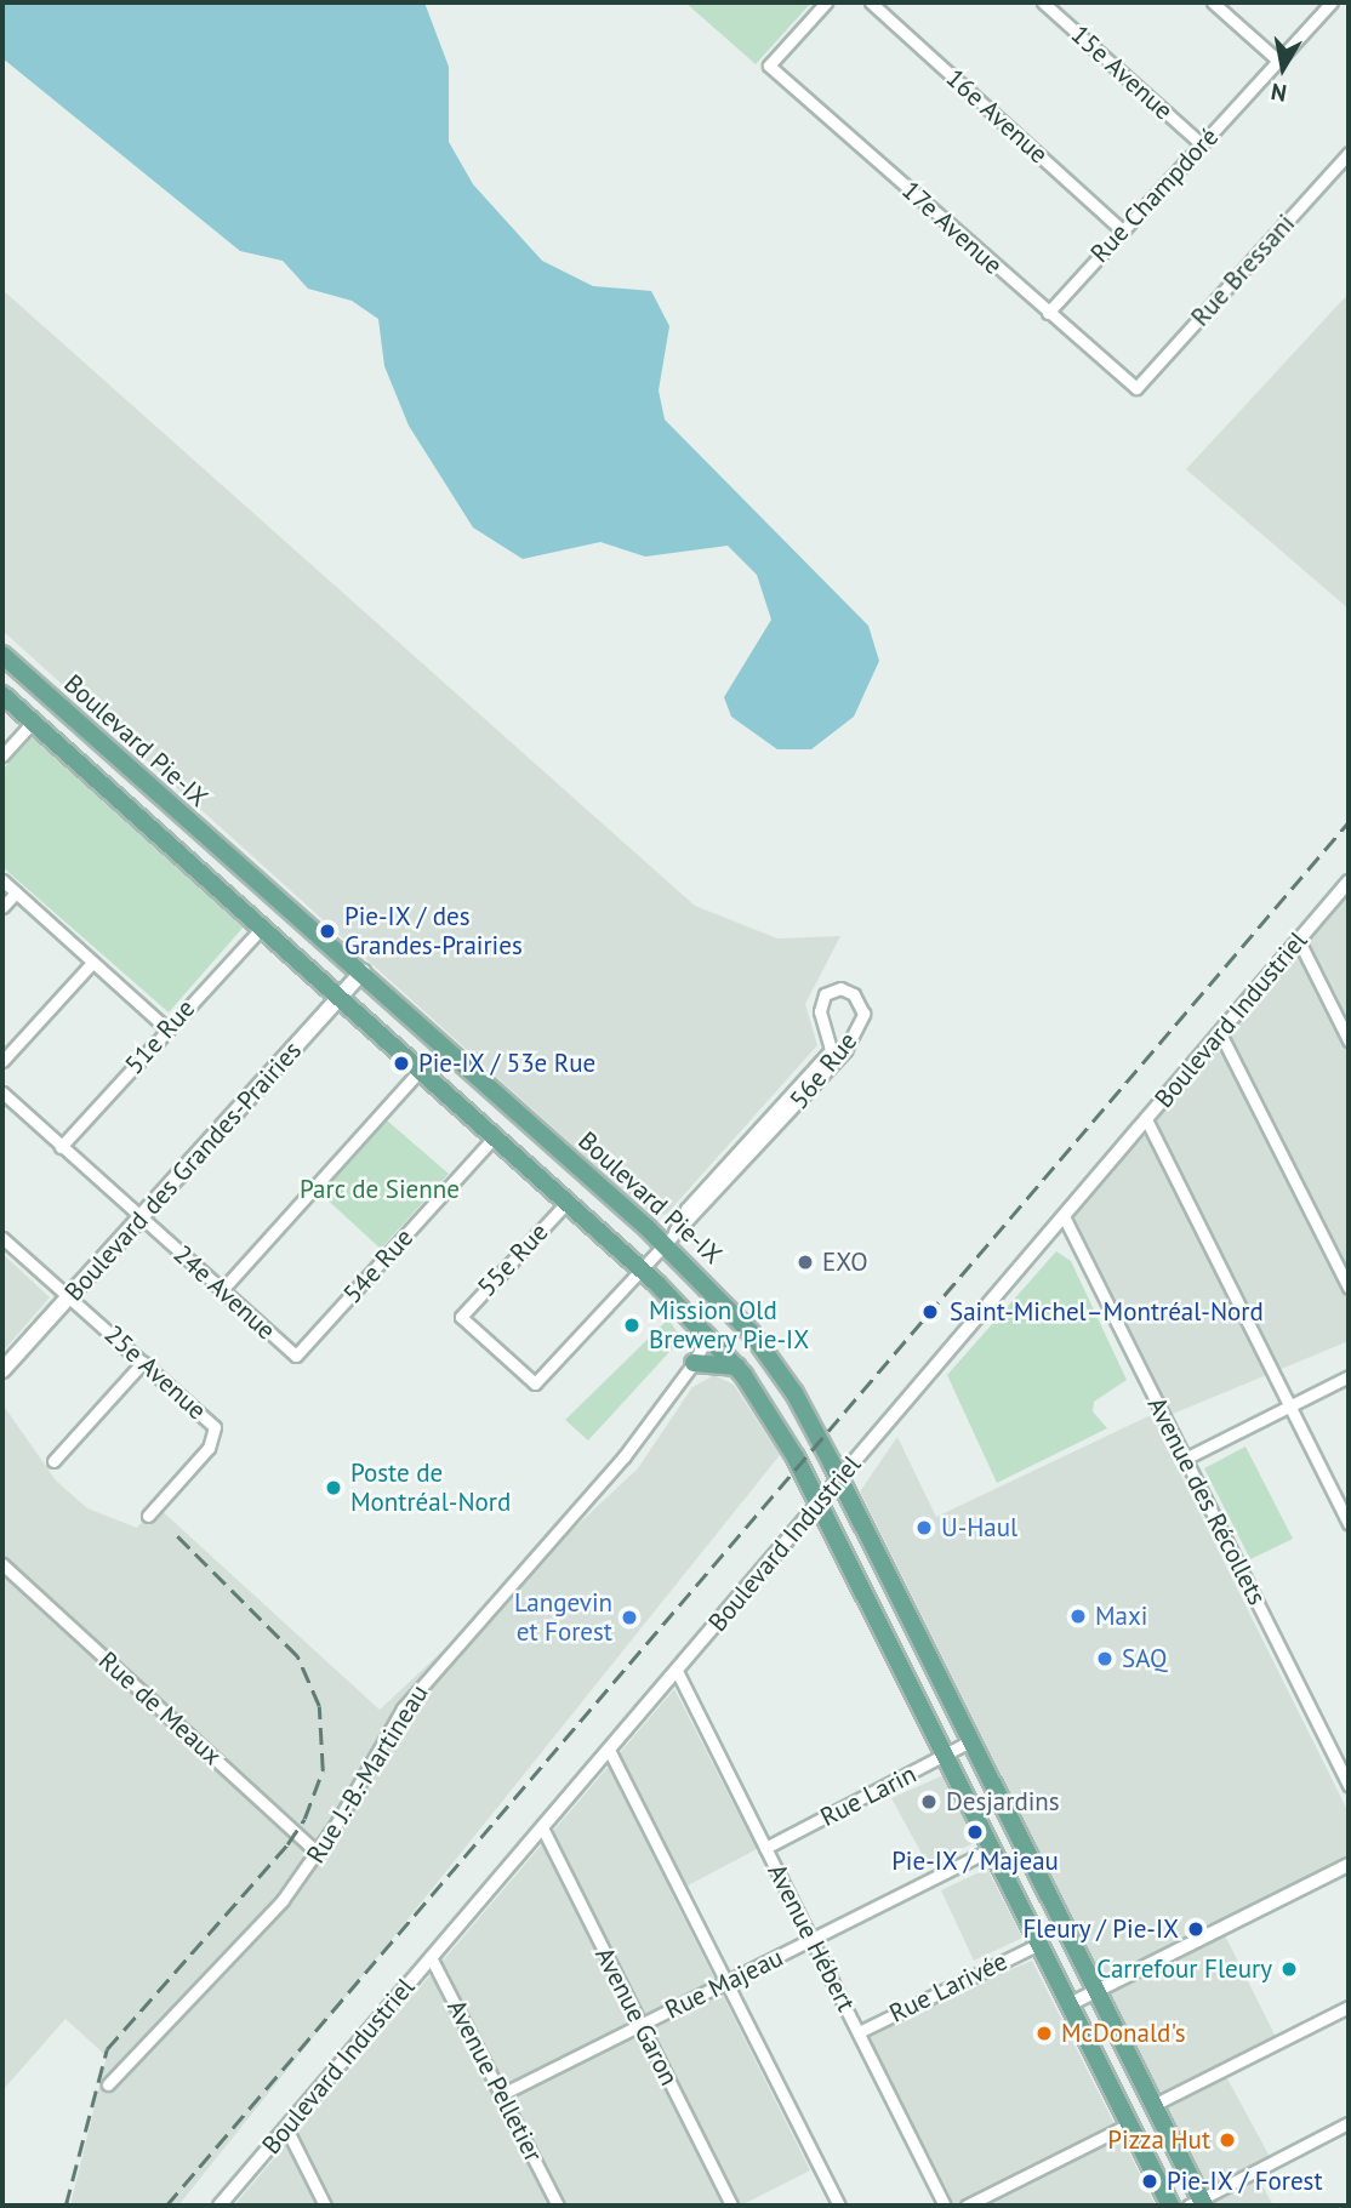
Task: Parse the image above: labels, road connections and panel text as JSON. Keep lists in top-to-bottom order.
{
  "streets": {
    "main road": ["Boulevard Pie-IX", "Boulevard des Grandes-Prairies"],
    "street": [
      "15e Avenue",
      "16e Avenue",
      "Rue Champdoré",
      "17e Avenue",
      "Rue Bressani",
      "Boulevard Industriel",
      "51e Rue",
      "56e Rue",
      "55e Rue",
      "54e Rue",
      "24e Avenue",
      "25e Avenue",
      "Avenue des Récollets",
      "Rue de Meaux",
      "Rue J.-B.-Martineau",
      "Rue Larin",
      "Avenue Hébert",
      "Rue Majeau",
      "Rue Larivée",
      "Avenue Garon",
      "Avenue Pelletier"
    ]
  },
  "crossings": [
    ["15e Avenue", "Rue Champdoré"],
    ["16e Avenue", "Rue Champdoré"],
    ["Rue Champdoré", "17e Avenue"],
    ["17e Avenue", "Rue Bressani"],
    ["Boulevard Pie-IX", "Boulevard Industriel"],
    ["Boulevard Pie-IX", "56e Rue"],
    ["Boulevard Pie-IX", "Boulevard des Grandes-Prairies"],
    ["Boulevard Pie-IX", "Rue Larin"],
    ["Boulevard Industriel", "Avenue des Récollets"],
    ["Boulevard Industriel", "Avenue Hébert"],
    ["Boulevard Industriel", "Avenue Garon"],
    ["Boulevard Industriel", "Avenue Pelletier"],
    ["51e Rue", "24e Avenue"],
    ["56e Rue", "55e Rue"],
    ["Boulevard des Grandes-Prairies", "24e Avenue"],
    ["Boulevard des Grandes-Prairies", "25e Avenue"],
    ["54e Rue", "24e Avenue"],
    ["Rue de Meaux", "Rue J.-B.-Martineau"],
    ["Rue Larin", "Avenue Hébert"],
    ["Avenue Hébert", "Rue Majeau"],
    ["Avenue Hébert", "Rue Larivée"],
    ["Rue Majeau", "Avenue Garon"],
    ["Rue Majeau", "Avenue Pelletier"]
  ],
  "parks": ["Parc de Sienne"],
  "places": [
    "Pie-IX / des Grandes-Prairies",
    "Pie-IX / 53e Rue",
    "EXO",
    "Saint-Michel–Montréal-Nord",
    "Mission Old Brewery Pie-IX",
    "Poste de Montréal-Nord",
    "U-Haul",
    "Maxi",
    "Langevin et Forest",
    "SAQ",
    "Desjardins",
    "Pie-IX / Majeau",
    "Fleury / Pie-IX",
    "Carrefour Fleury",
    "McDonald's",
    "Pizza Hut",
    "Pie-IX / Forest"
  ],
  "north": "bottom"
}
